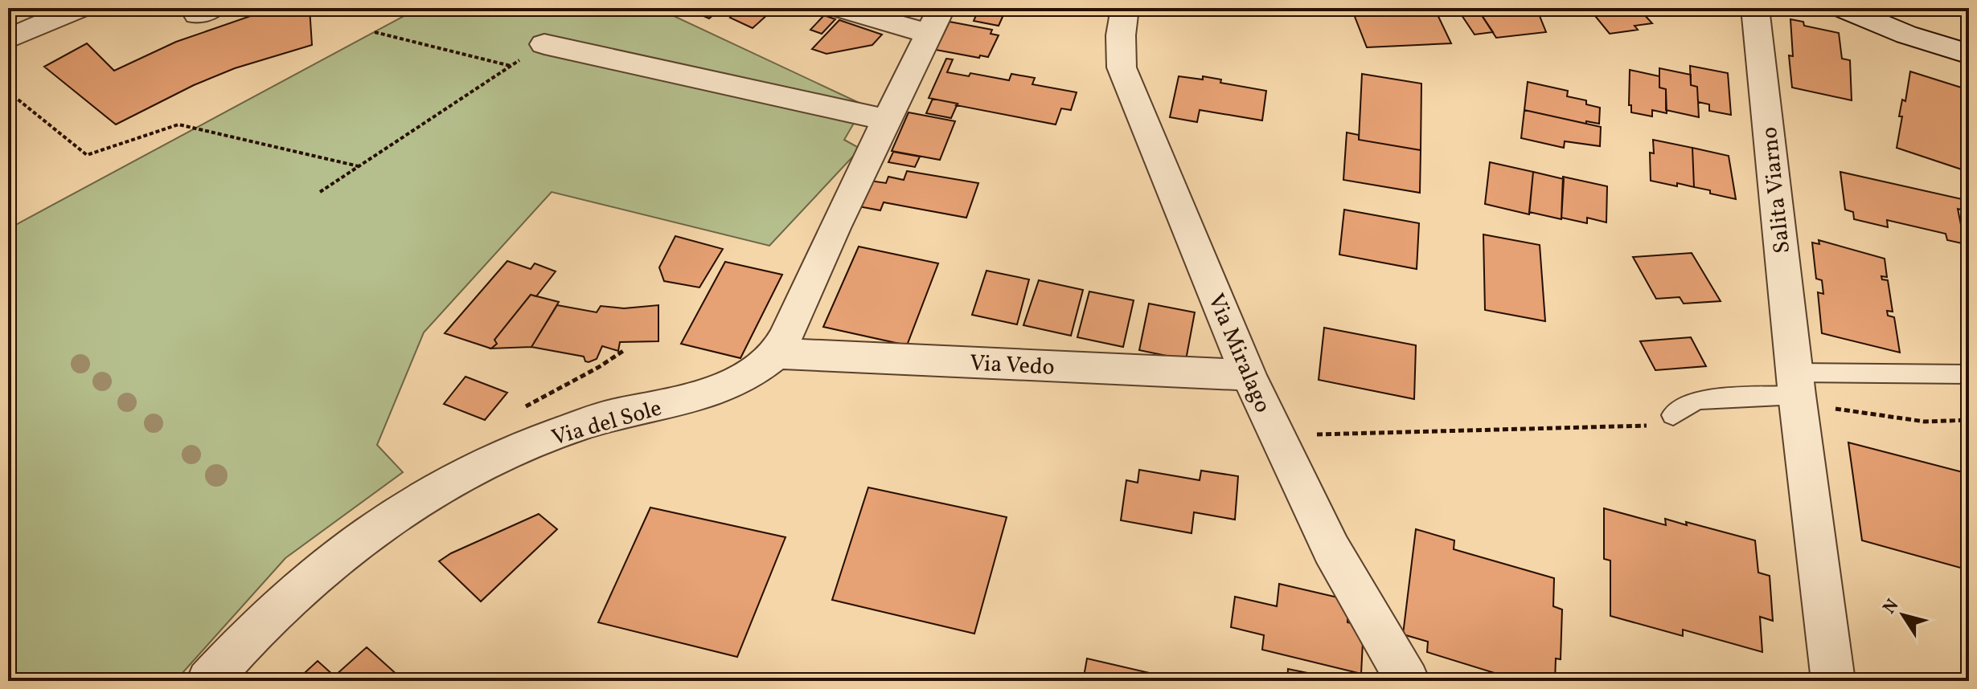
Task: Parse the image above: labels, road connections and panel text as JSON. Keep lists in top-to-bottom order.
{
  "streets": {
    "street": [
      "Salita Viarno",
      "Via Miralago",
      "Via Vedo",
      "Via del Sole"
    ]
  },
  "crossings": [
    ["Via Miralago", "Via Vedo"],
    ["Via Vedo", "Via del Sole"]
  ],
  "north": "top left"
}
